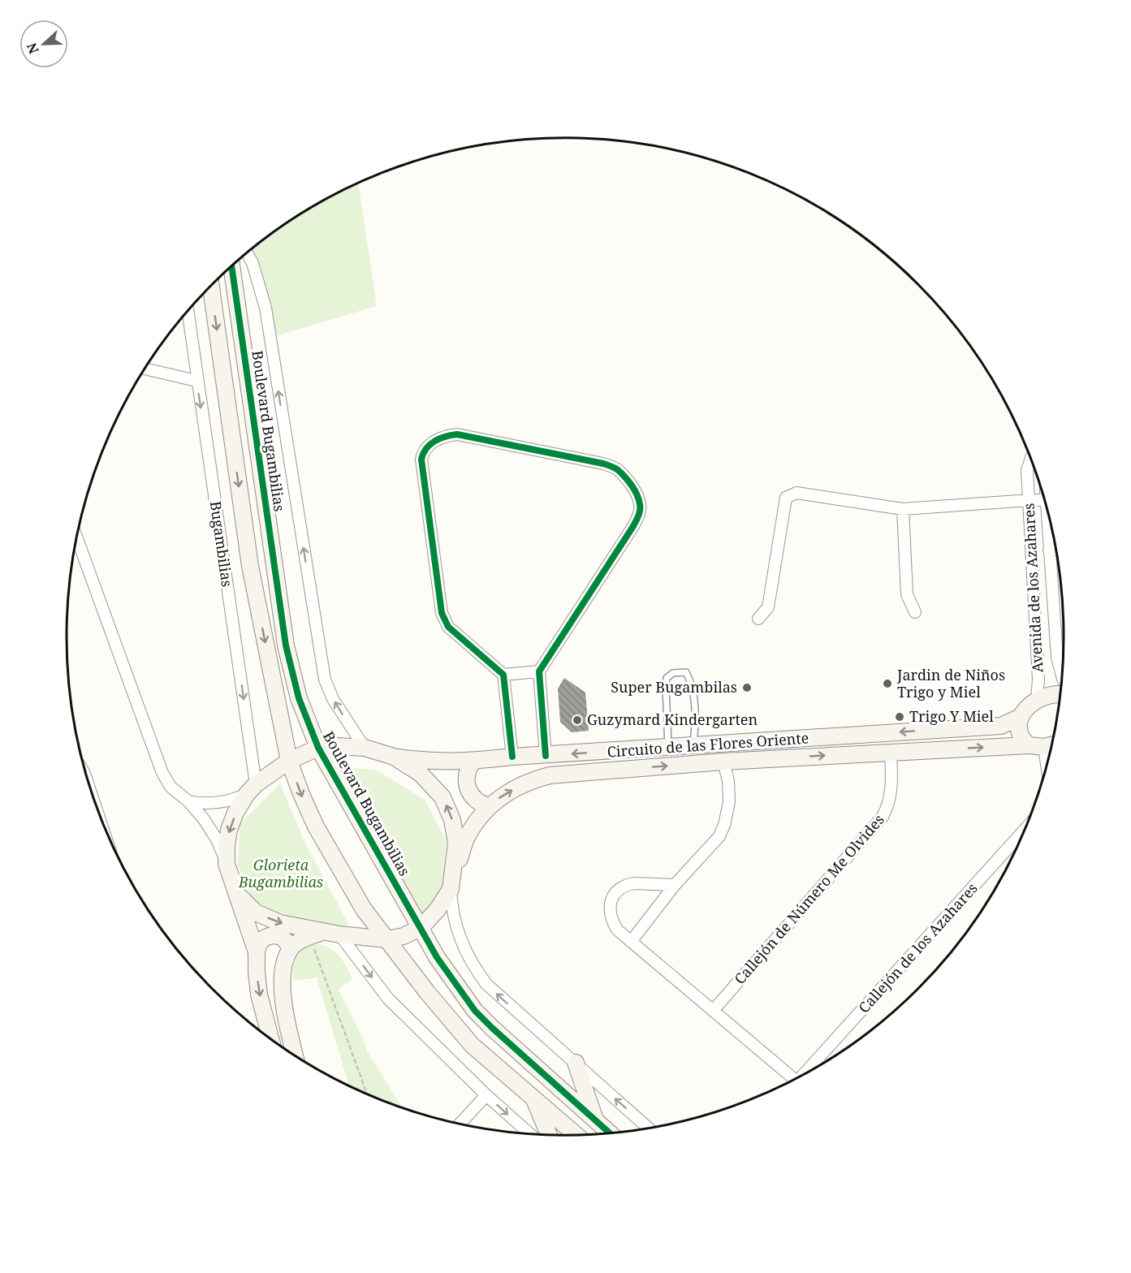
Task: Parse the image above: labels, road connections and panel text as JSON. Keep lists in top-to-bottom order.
{
  "streets": {
    "street": [
      "Boulevard Bugambilias",
      "Bugambilias",
      "Avenida de los Azahares",
      "Circuito de las Flores Oriente",
      "Callejón de Número Me Olvides",
      "Callejón de los Azahares"
    ]
  },
  "crossings": [
    ["Boulevard Bugambilias", "Circuito de las Flores Oriente"],
    ["Circuito de las Flores Oriente", "Callejón de Número Me Olvides"]
  ],
  "parks": ["Glorieta Bugambilias"],
  "places": [
    "Jardin de Niños Trigo y Miel",
    "Super Bugambilas",
    "Trigo Y Miel",
    "Guzymard Kindergarten"
  ],
  "north": "left"
}
